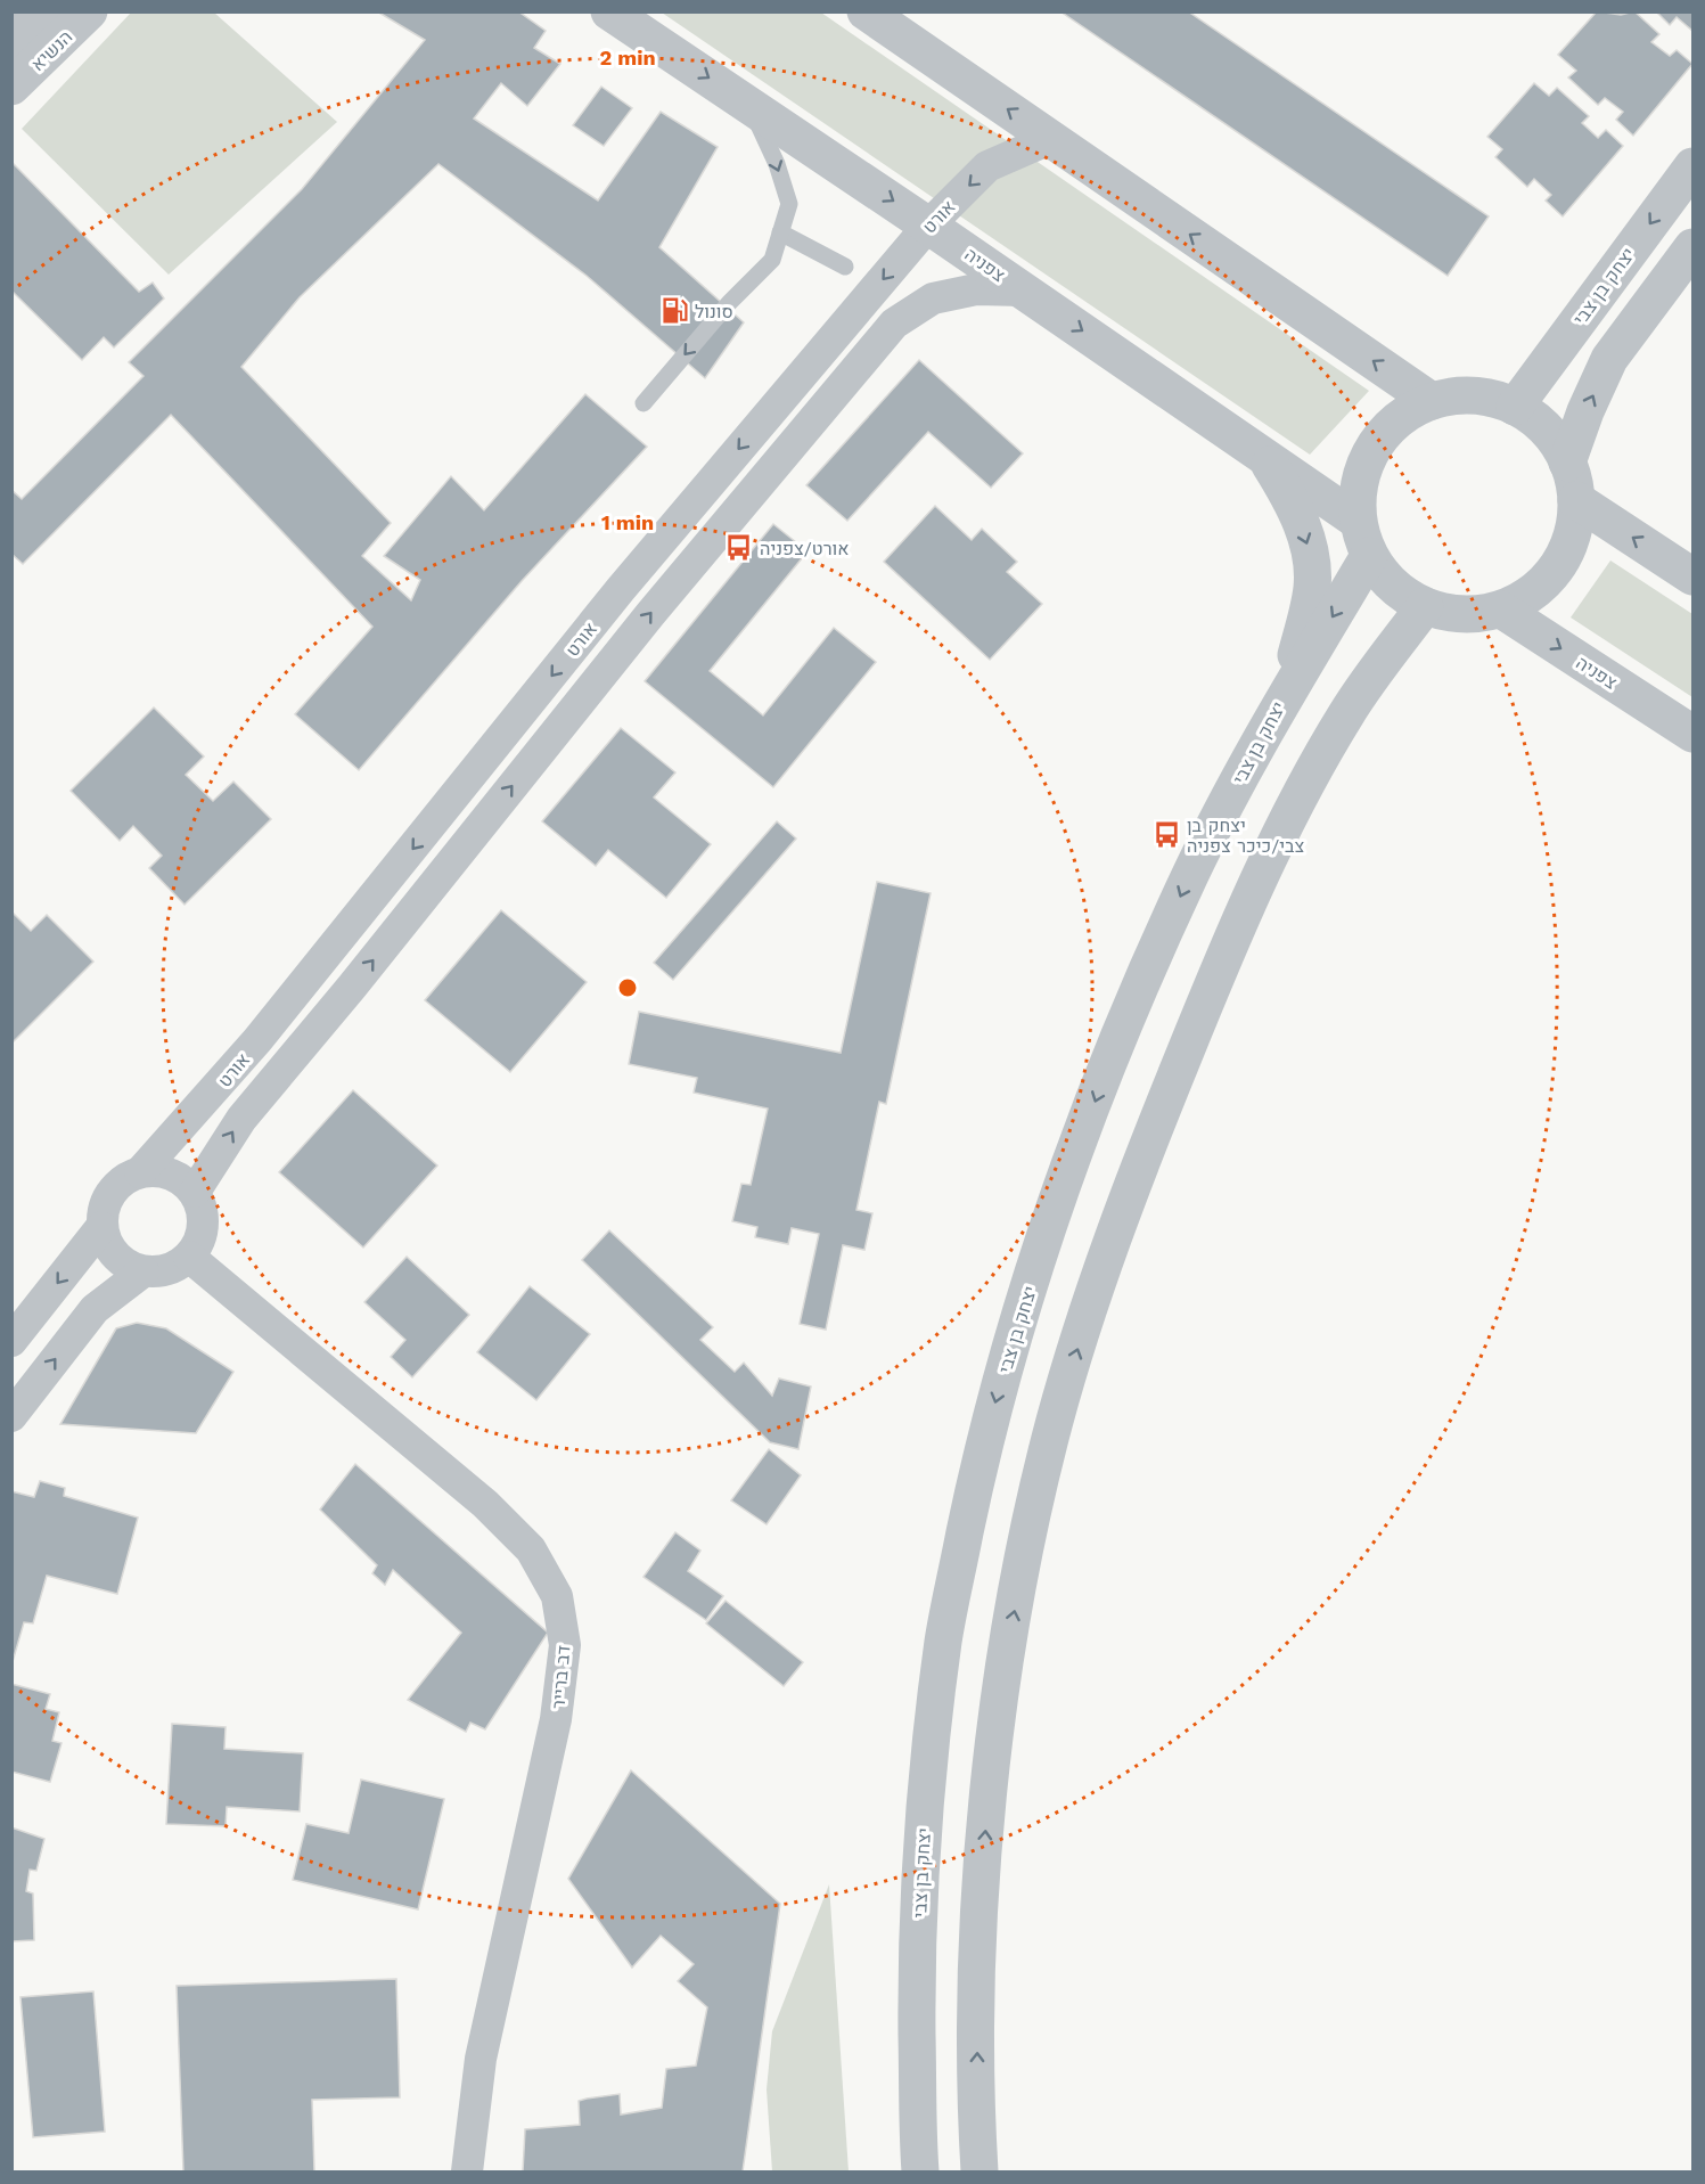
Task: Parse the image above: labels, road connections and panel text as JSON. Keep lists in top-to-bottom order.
{
  "streets": {
    "street": [
      "הנשיא",
      "אורט",
      "צפניה",
      "יצחק בן צבי",
      "דב ברייר"
    ]
  },
  "crossings": [
    ["אורט", "צפניה"],
    ["אורט", "דב ברייר"],
    ["צפניה", "יצחק בן צבי"]
  ],
  "places": {
    "fuel station": ["סונול"],
    "bus stop": ["אורט/צפניה", "יצחק בן צבי/כיכר צפניה"]
  },
  "rings": ["2 min", "1 min"]
}
